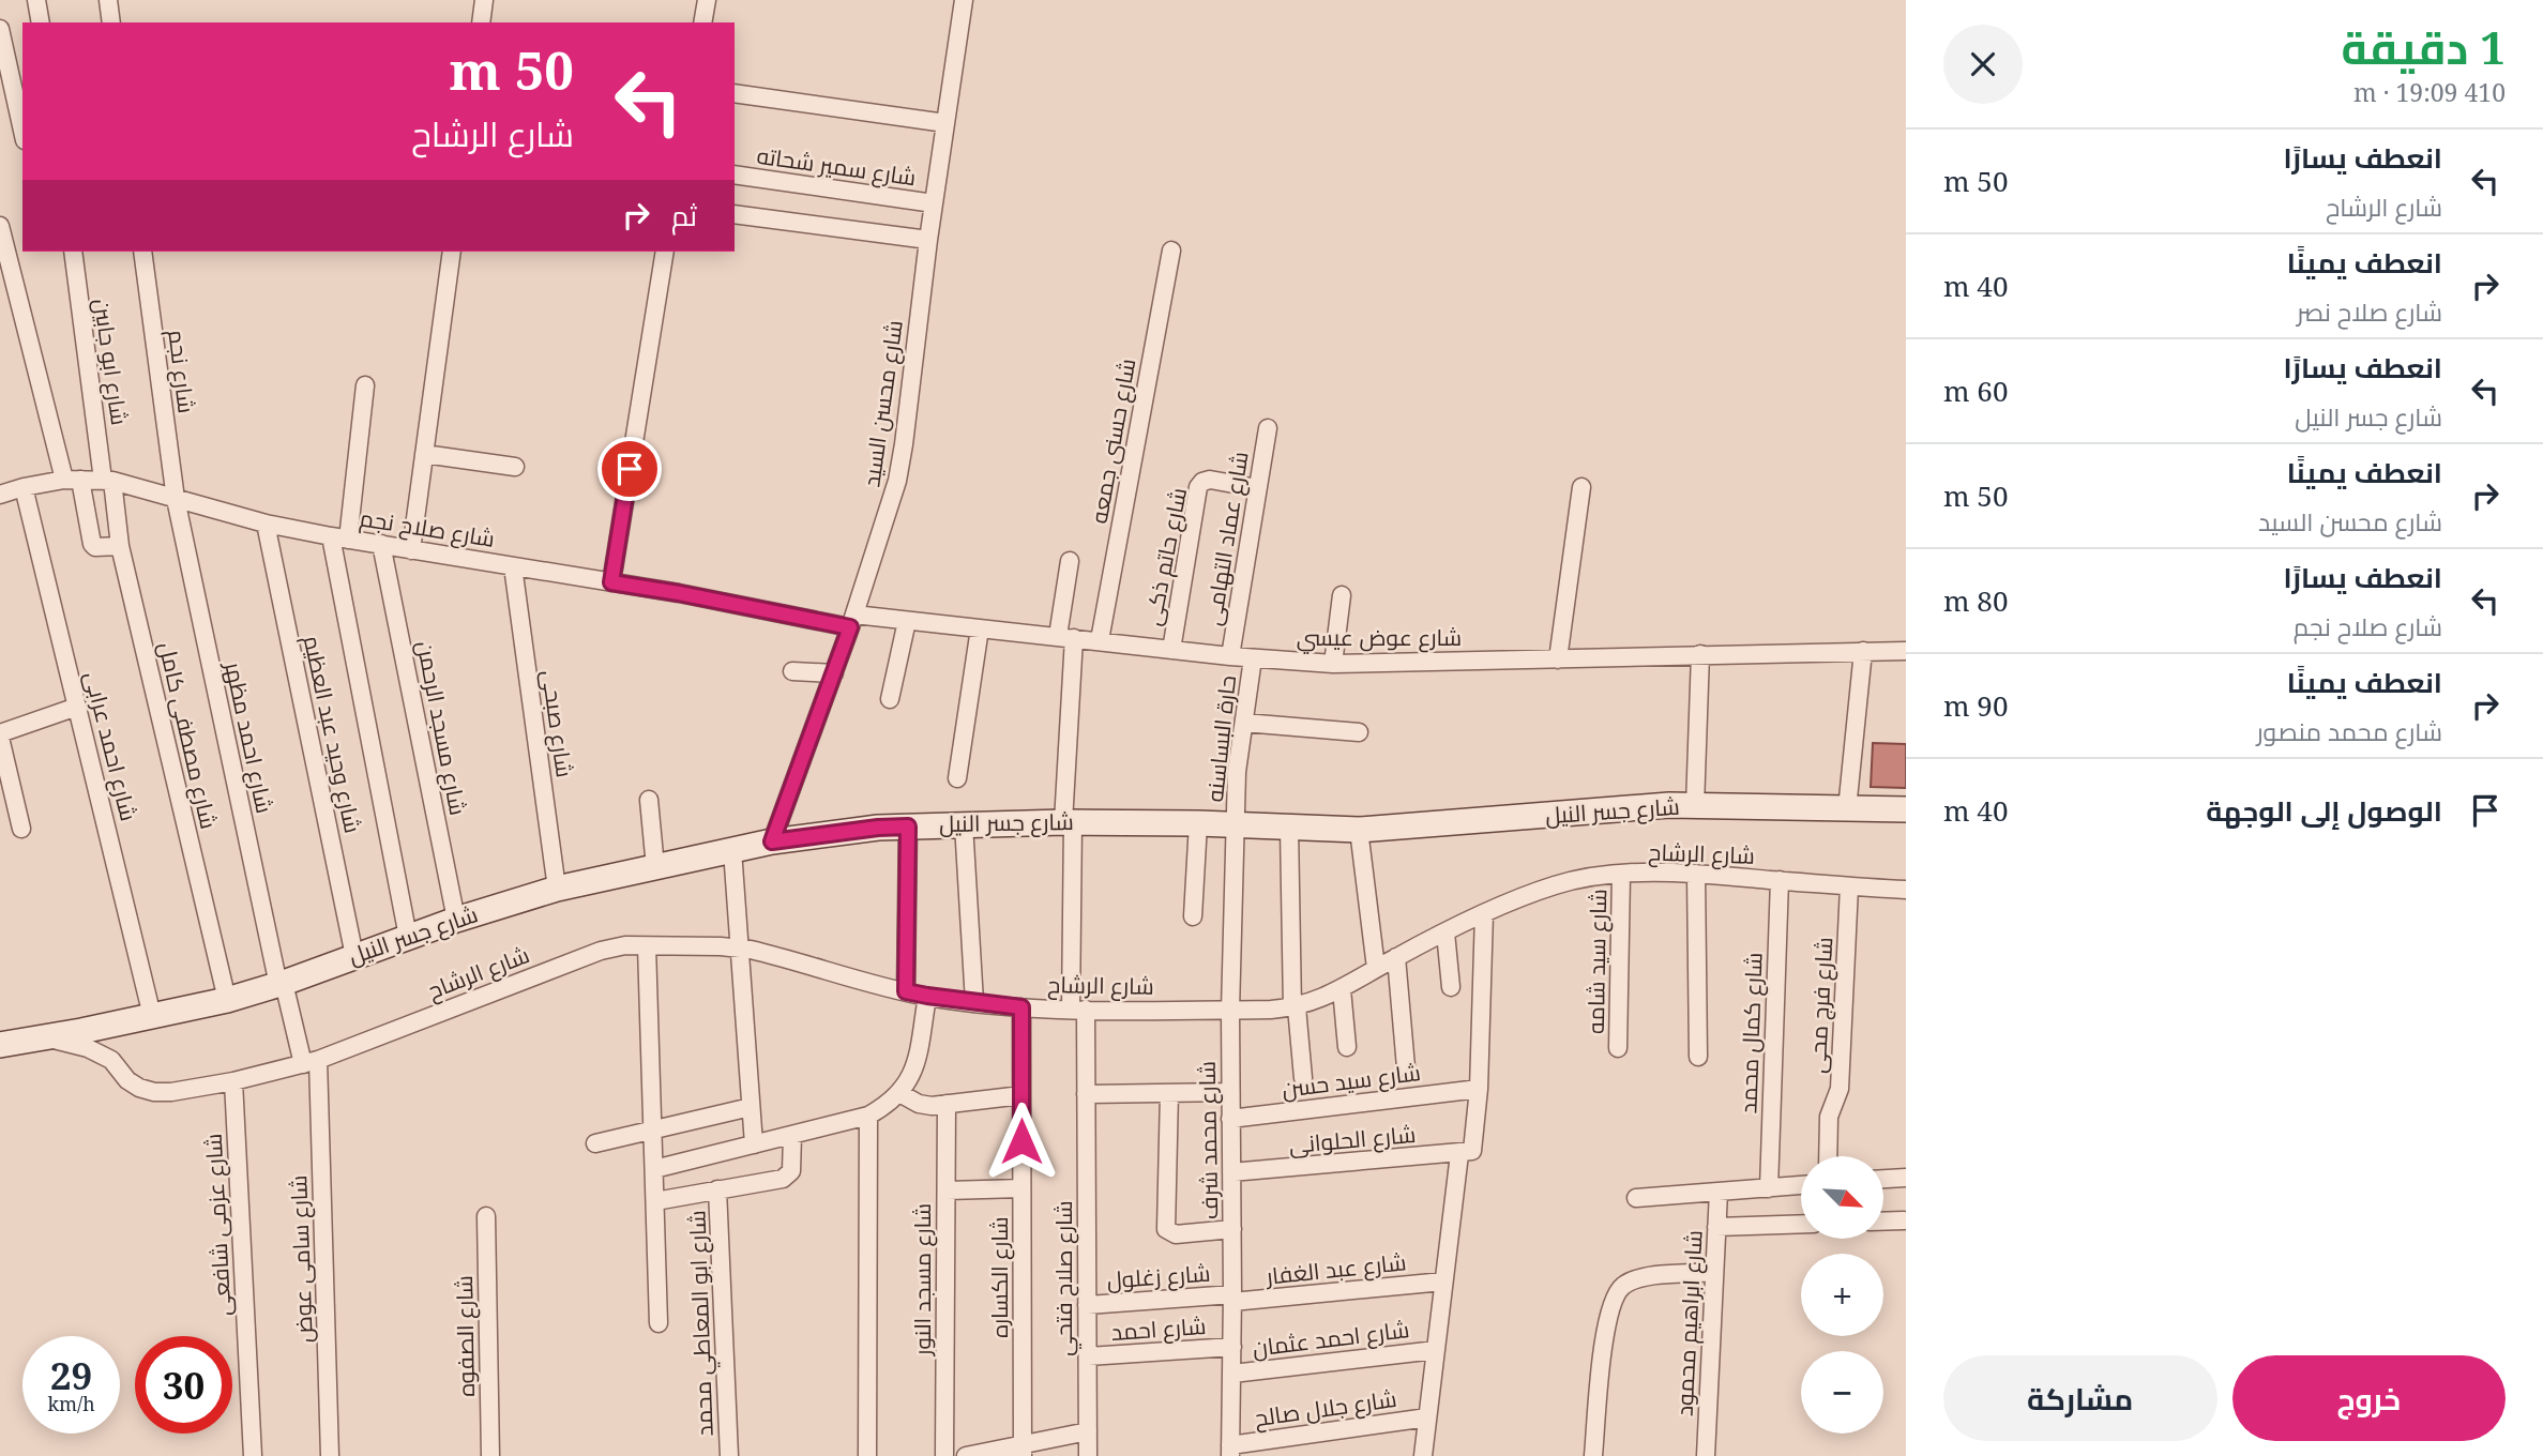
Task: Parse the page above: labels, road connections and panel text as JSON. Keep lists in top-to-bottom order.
{
  "streets": {
    "street": [
      "شارع سمير شحاته",
      "شارع ابو جابين",
      "شارع نجم",
      "شارع محسن السيد",
      "شارع حسنى جمعه",
      "شارع صلاح نجم",
      "شارع عماد التهامى",
      "شارع حاتم ذكى",
      "شارع عوض عيسي",
      "شارع صبحى",
      "شارع مسجد الرحمن",
      "شارع وحيد عبد العظيم",
      "شارع مصطفى كامل",
      "شارع احمد مظهر",
      "حارة البساسنه",
      "شارع احمد عرابى",
      "شارع جسر النيل",
      "شارع الرشاح",
      "شارع سيد شامه",
      "شارع فرج محى",
      "شارع كمال محمد",
      "شارع سيد حسن",
      "شارع محمد شرف",
      "شارع الحلوانى",
      "شارع عزمى شافعى",
      "شارع سامى عوض",
      "شارع عبد الغفار",
      "شارع الكساره",
      "شارع زغلول",
      "شارع صلاح فتحي",
      "شارع مسجد النور",
      "شارع ابو المعاطي محمد",
      "شارع ابراهيم محمود",
      "شارع احمد",
      "شارع الصفوه",
      "شارع احمد عثمان",
      "شارع جلال صالح"
    ]
  },
  "crossings": [
    ["شارع سمير شحاته", "شارع محسن السيد"],
    ["شارع ابو جابين", "شارع صلاح نجم"],
    ["شارع ابو جابين", "شارع مصطفى كامل"],
    ["شارع نجم", "شارع صلاح نجم"],
    ["شارع نجم", "شارع احمد مظهر"],
    ["شارع محسن السيد", "شارع صلاح نجم"],
    ["شارع محسن السيد", "شارع عوض عيسي"],
    ["شارع محسن السيد", "شارع جسر النيل"],
    ["شارع حسنى جمعه", "شارع عوض عيسي"],
    ["شارع صلاح نجم", "شارع عوض عيسي"],
    ["شارع صلاح نجم", "شارع صبحى"],
    ["شارع صلاح نجم", "شارع مسجد الرحمن"],
    ["شارع صلاح نجم", "شارع وحيد عبد العظيم"],
    ["شارع صلاح نجم", "شارع مصطفى كامل"],
    ["شارع صلاح نجم", "شارع احمد مظهر"],
    ["شارع صلاح نجم", "شارع احمد عرابى"],
    ["شارع عماد التهامى", "شارع حاتم ذكى"],
    ["شارع عماد التهامى", "شارع عوض عيسي"],
    ["شارع حاتم ذكى", "شارع عوض عيسي"],
    ["شارع عوض عيسي", "حارة البساسنه"],
    ["شارع عوض عيسي", "شارع صلاح فتحي"],
    ["شارع صبحى", "شارع جسر النيل"],
    ["شارع مسجد الرحمن", "شارع جسر النيل"],
    ["شارع وحيد عبد العظيم", "شارع جسر النيل"],
    ["شارع مصطفى كامل", "شارع جسر النيل"],
    ["شارع احمد مظهر", "شارع جسر النيل"],
    ["شارع احمد مظهر", "شارع الرشاح"],
    ["شارع احمد مظهر", "شارع سامى عوض"],
    ["حارة البساسنه", "شارع جسر النيل"],
    ["حارة البساسنه", "شارع محمد شرف"],
    ["شارع احمد عرابى", "شارع جسر النيل"],
    ["شارع جسر النيل", "شارع الرشاح"],
    ["شارع جسر النيل", "شارع محمد شرف"],
    ["شارع جسر النيل", "شارع صلاح فتحي"],
    ["شارع الرشاح", "شارع سيد شامه"],
    ["شارع الرشاح", "شارع فرج محى"],
    ["شارع الرشاح", "شارع كمال محمد"],
    ["شارع الرشاح", "شارع محمد شرف"],
    ["شارع الرشاح", "شارع عزمى شافعى"],
    ["شارع الرشاح", "شارع سامى عوض"],
    ["شارع الرشاح", "شارع الكساره"],
    ["شارع الرشاح", "شارع صلاح فتحي"],
    ["شارع سيد حسن", "شارع محمد شرف"],
    ["شارع محمد شرف", "شارع الحلوانى"],
    ["شارع محمد شرف", "شارع عبد الغفار"],
    ["شارع محمد شرف", "شارع زغلول"],
    ["شارع محمد شرف", "شارع احمد"],
    ["شارع محمد شرف", "شارع احمد عثمان"],
    ["شارع محمد شرف", "شارع جلال صالح"],
    ["شارع عبد الغفار", "شارع زغلول"],
    ["شارع زغلول", "شارع صلاح فتحي"],
    ["شارع صلاح فتحي", "شارع احمد"]
  ],
  "north": "bottom right",
  "page": {
    "heading": ["1 دقيقة", "410 m · 19:09"],
    "turn": ["50 m", "شارع الرشاح"],
    "list": [
      {
        "name": "انعطف يسارًا",
        "note": "شارع الرشاح",
        "value": "50 m"
      },
      {
        "name": "انعطف يمينًا",
        "note": "شارع صلاح نصر",
        "value": "40 m"
      },
      {
        "name": "انعطف يسارًا",
        "note": "شارع جسر النيل",
        "value": "60 m"
      },
      {
        "name": "انعطف يمينًا",
        "note": "شارع محسن السيد",
        "value": "50 m"
      },
      {
        "name": "انعطف يسارًا",
        "note": "شارع صلاح نجم",
        "value": "80 m"
      },
      {
        "name": "انعطف يمينًا",
        "note": "شارع محمد منصور",
        "value": "90 m"
      },
      {
        "name": "الوصول إلى الوجهة",
        "value": "40 m"
      }
    ],
    "then": "ثم",
    "map_buttons": ["+", "−"],
    "speed": "29 km/h",
    "limit": "30",
    "buttons": ["خروج", "مشاركة"]
  }
}
